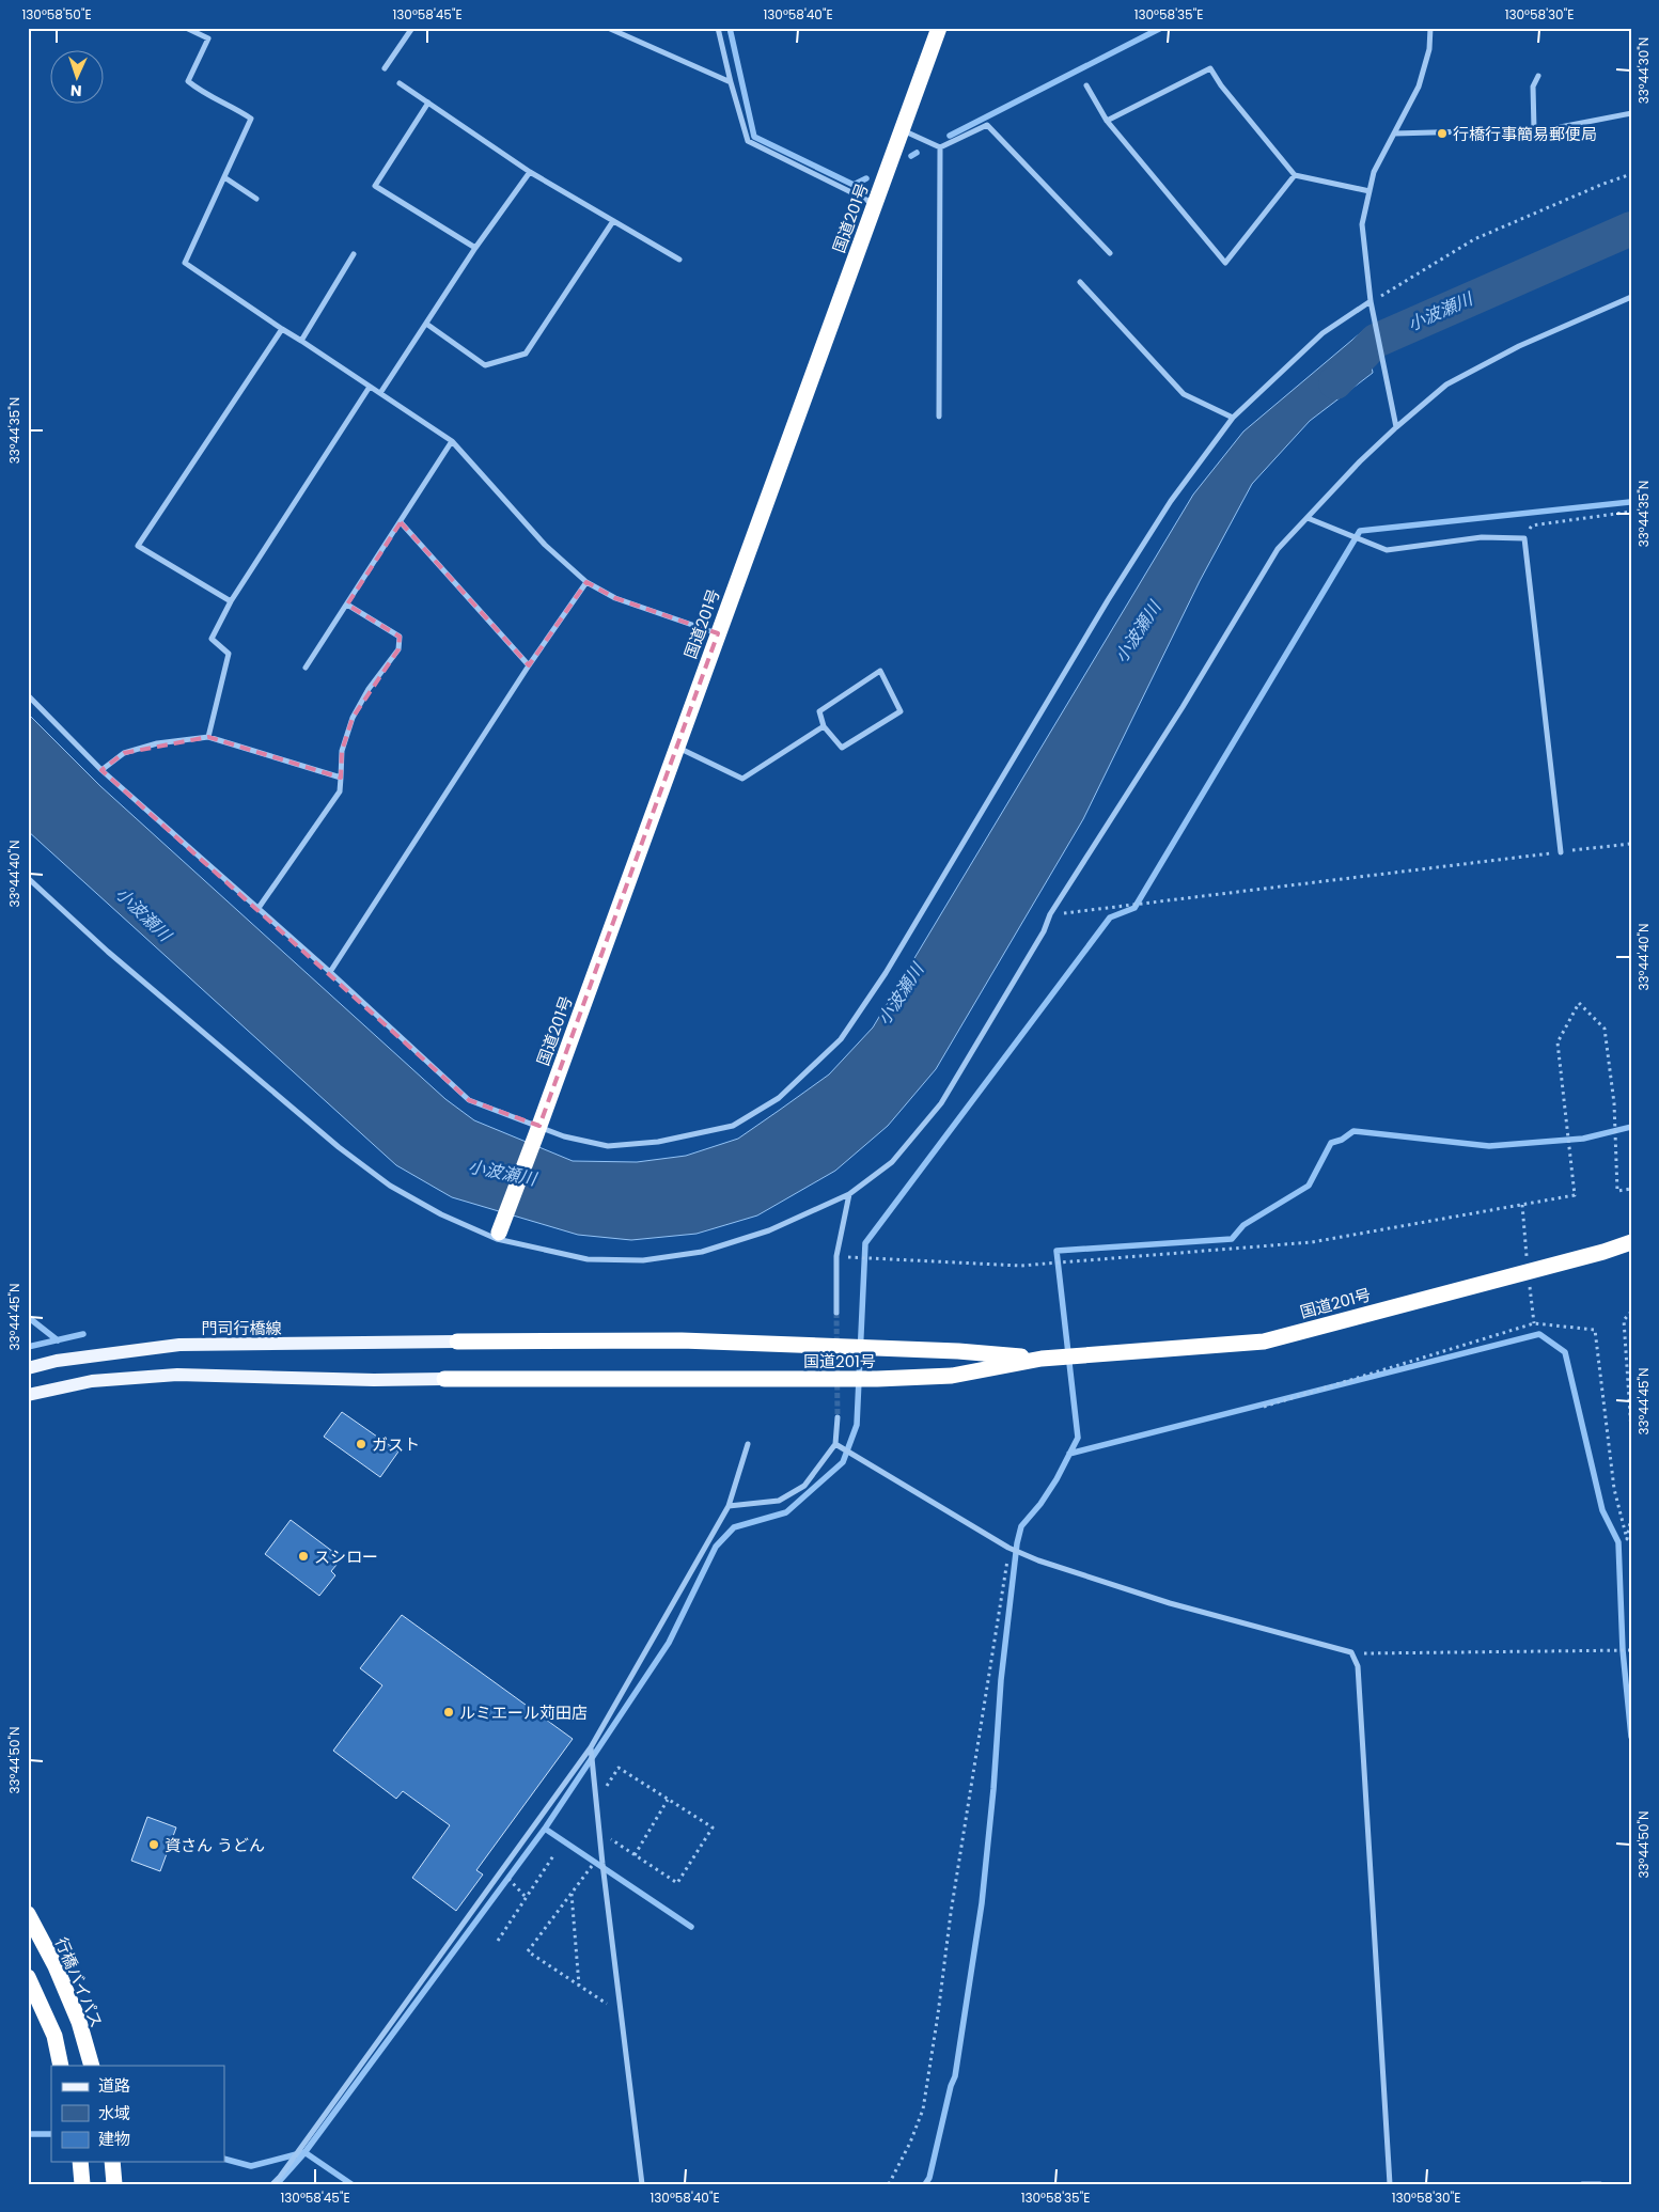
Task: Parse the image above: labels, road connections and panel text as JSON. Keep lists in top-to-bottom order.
{
  "streets": {
    "highway": ["国道201号", "行橋バイパス"],
    "main road": ["門司行橋線"]
  },
  "crossings": [
    ["国道201号", "門司行橋線"]
  ],
  "water": ["小波瀬川"],
  "places": [
    "行橋行事簡易郵便局",
    "ガスト",
    "スシロー",
    "ルミエール苅田店",
    "資さん うどん"
  ],
  "legend": ["道路", "水域", "建物"],
  "north": "bottom",
  "coordinates": [
    "130°58'50\"E",
    "130°58'45\"E",
    "130°58'40\"E",
    "130°58'35\"E",
    "130°58'30\"E",
    "33°44'30\"N",
    "33°44'35\"N",
    "33°44'40\"N",
    "33°44'45\"N",
    "33°44'50\"N"
  ]
}
